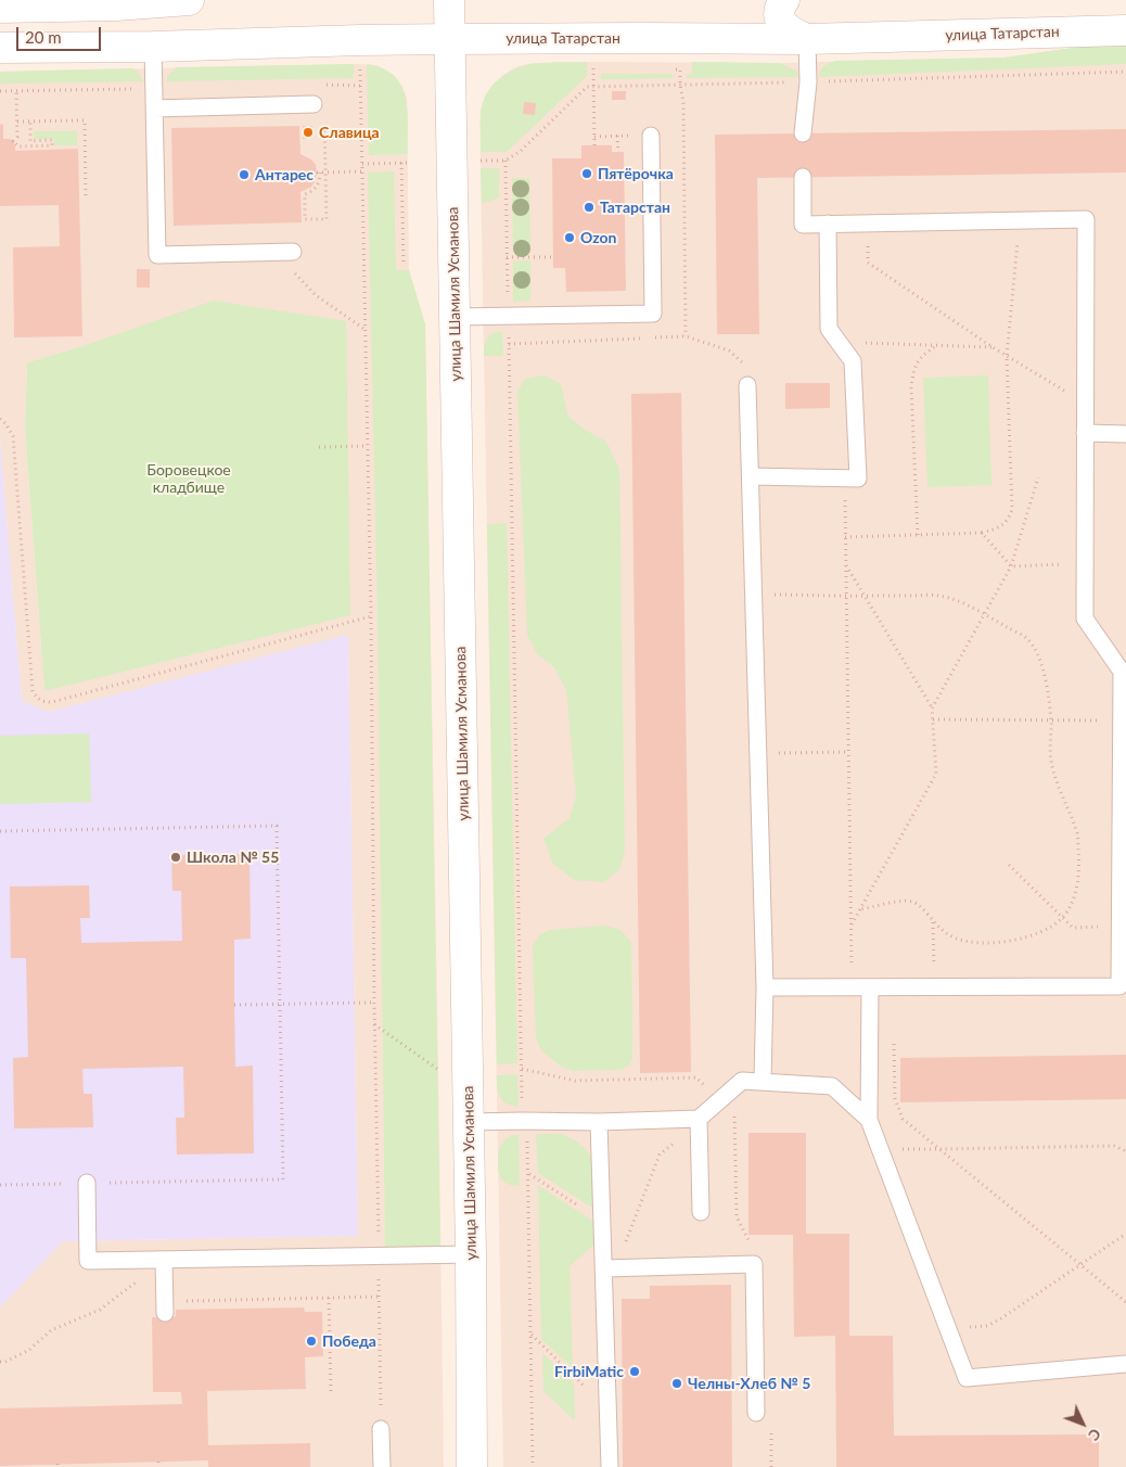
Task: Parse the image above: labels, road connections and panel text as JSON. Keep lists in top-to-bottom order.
{
  "streets": {
    "street": ["улица Татарстан", "улица Шамиля Усманова"]
  },
  "crossings": [
    ["улица Татарстан", "улица Шамиля Усманова"]
  ],
  "parks": ["Боровецкое кладбище"],
  "places": [
    "Славица",
    "Пятёрочка",
    "Антарес",
    "Татарстан",
    "Ozon",
    "Школа № 55",
    "Победа",
    "FirbiMatic",
    "Челны-Хлеб № 5"
  ],
  "scale_bar": "20 m",
  "north": "bottom right"
}
